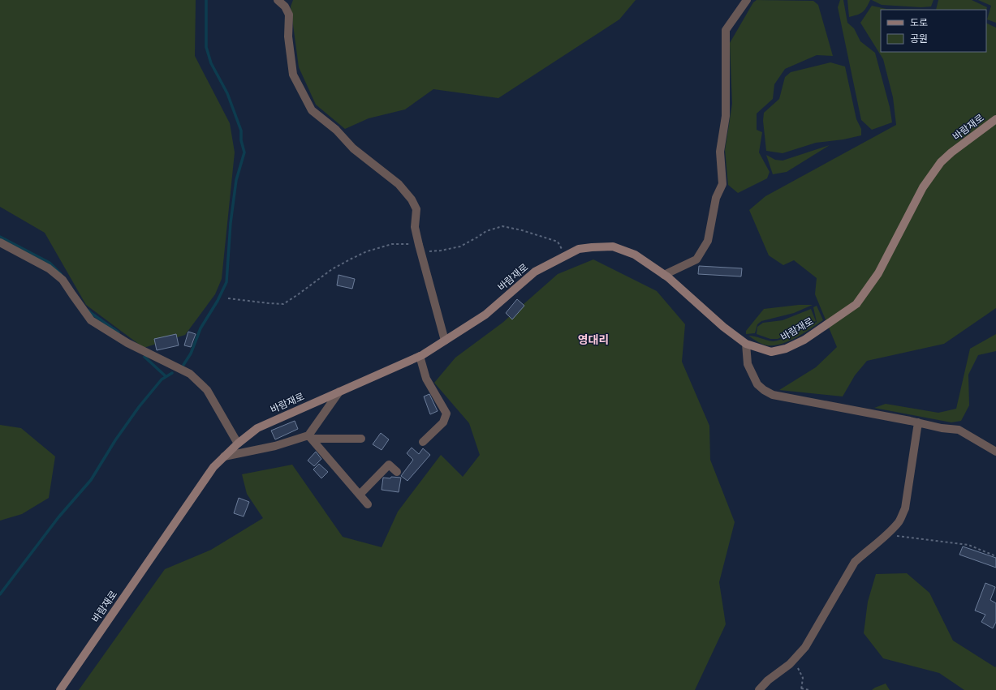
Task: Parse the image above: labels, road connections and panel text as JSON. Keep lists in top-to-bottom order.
{
  "streets": {
    "street": ["바람재로"]
  },
  "districts": ["영대리"],
  "legend": ["도로", "공원"]
}
